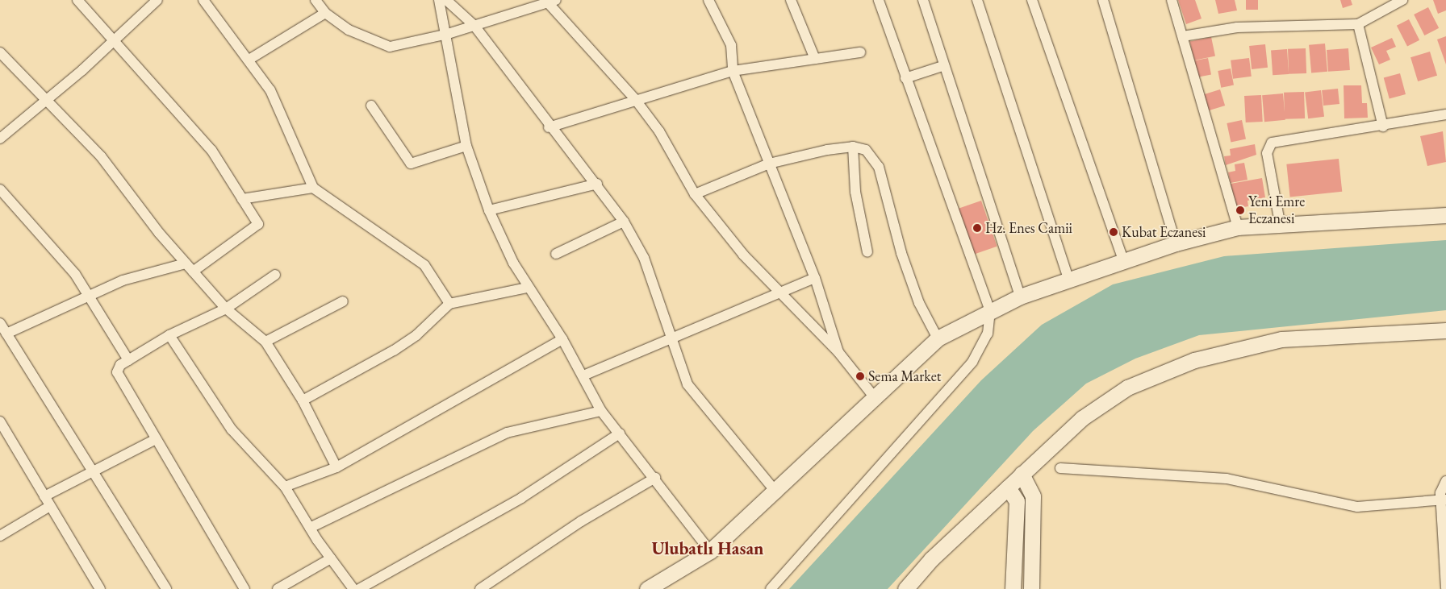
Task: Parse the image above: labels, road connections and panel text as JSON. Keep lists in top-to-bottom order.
{
  "districts": ["Ulubatlı Hasan"],
  "places": [
    "Yeni Emre Eczanesi",
    "Hz. Enes Camii",
    "Kubat Eczanesi",
    "Sema Market"
  ]
}
